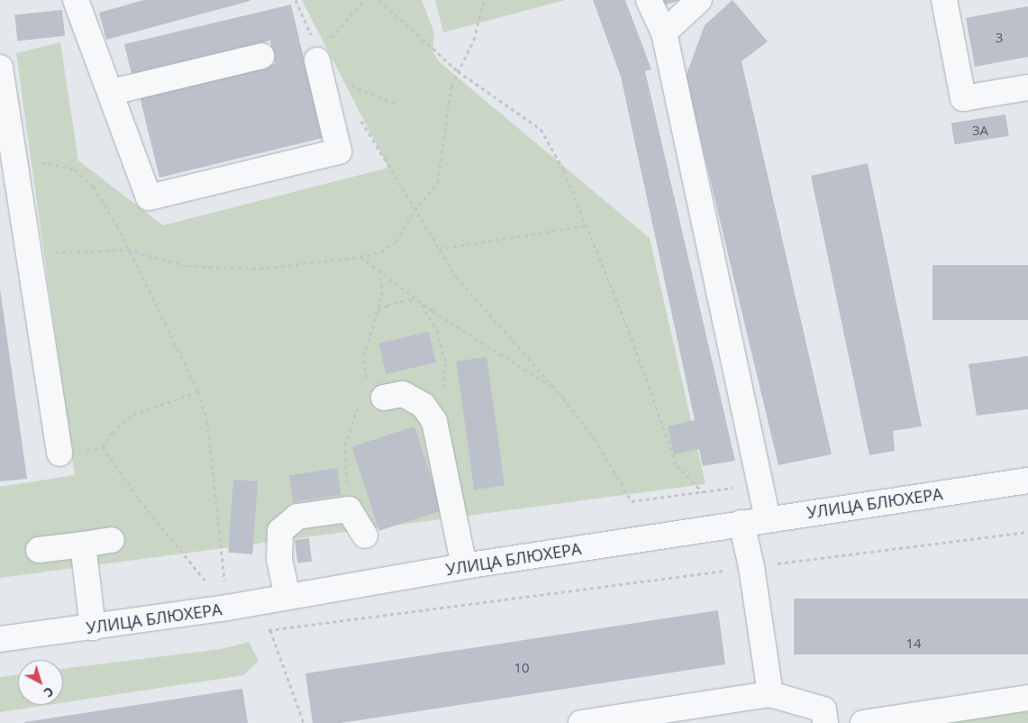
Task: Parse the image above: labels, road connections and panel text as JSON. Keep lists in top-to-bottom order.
{
  "streets": {
    "street": ["УЛИЦА БЛЮХЕРА"]
  },
  "house_numbers": [
    "3",
    "3А",
    "14",
    "10"
  ],
  "north": "bottom right"
}
